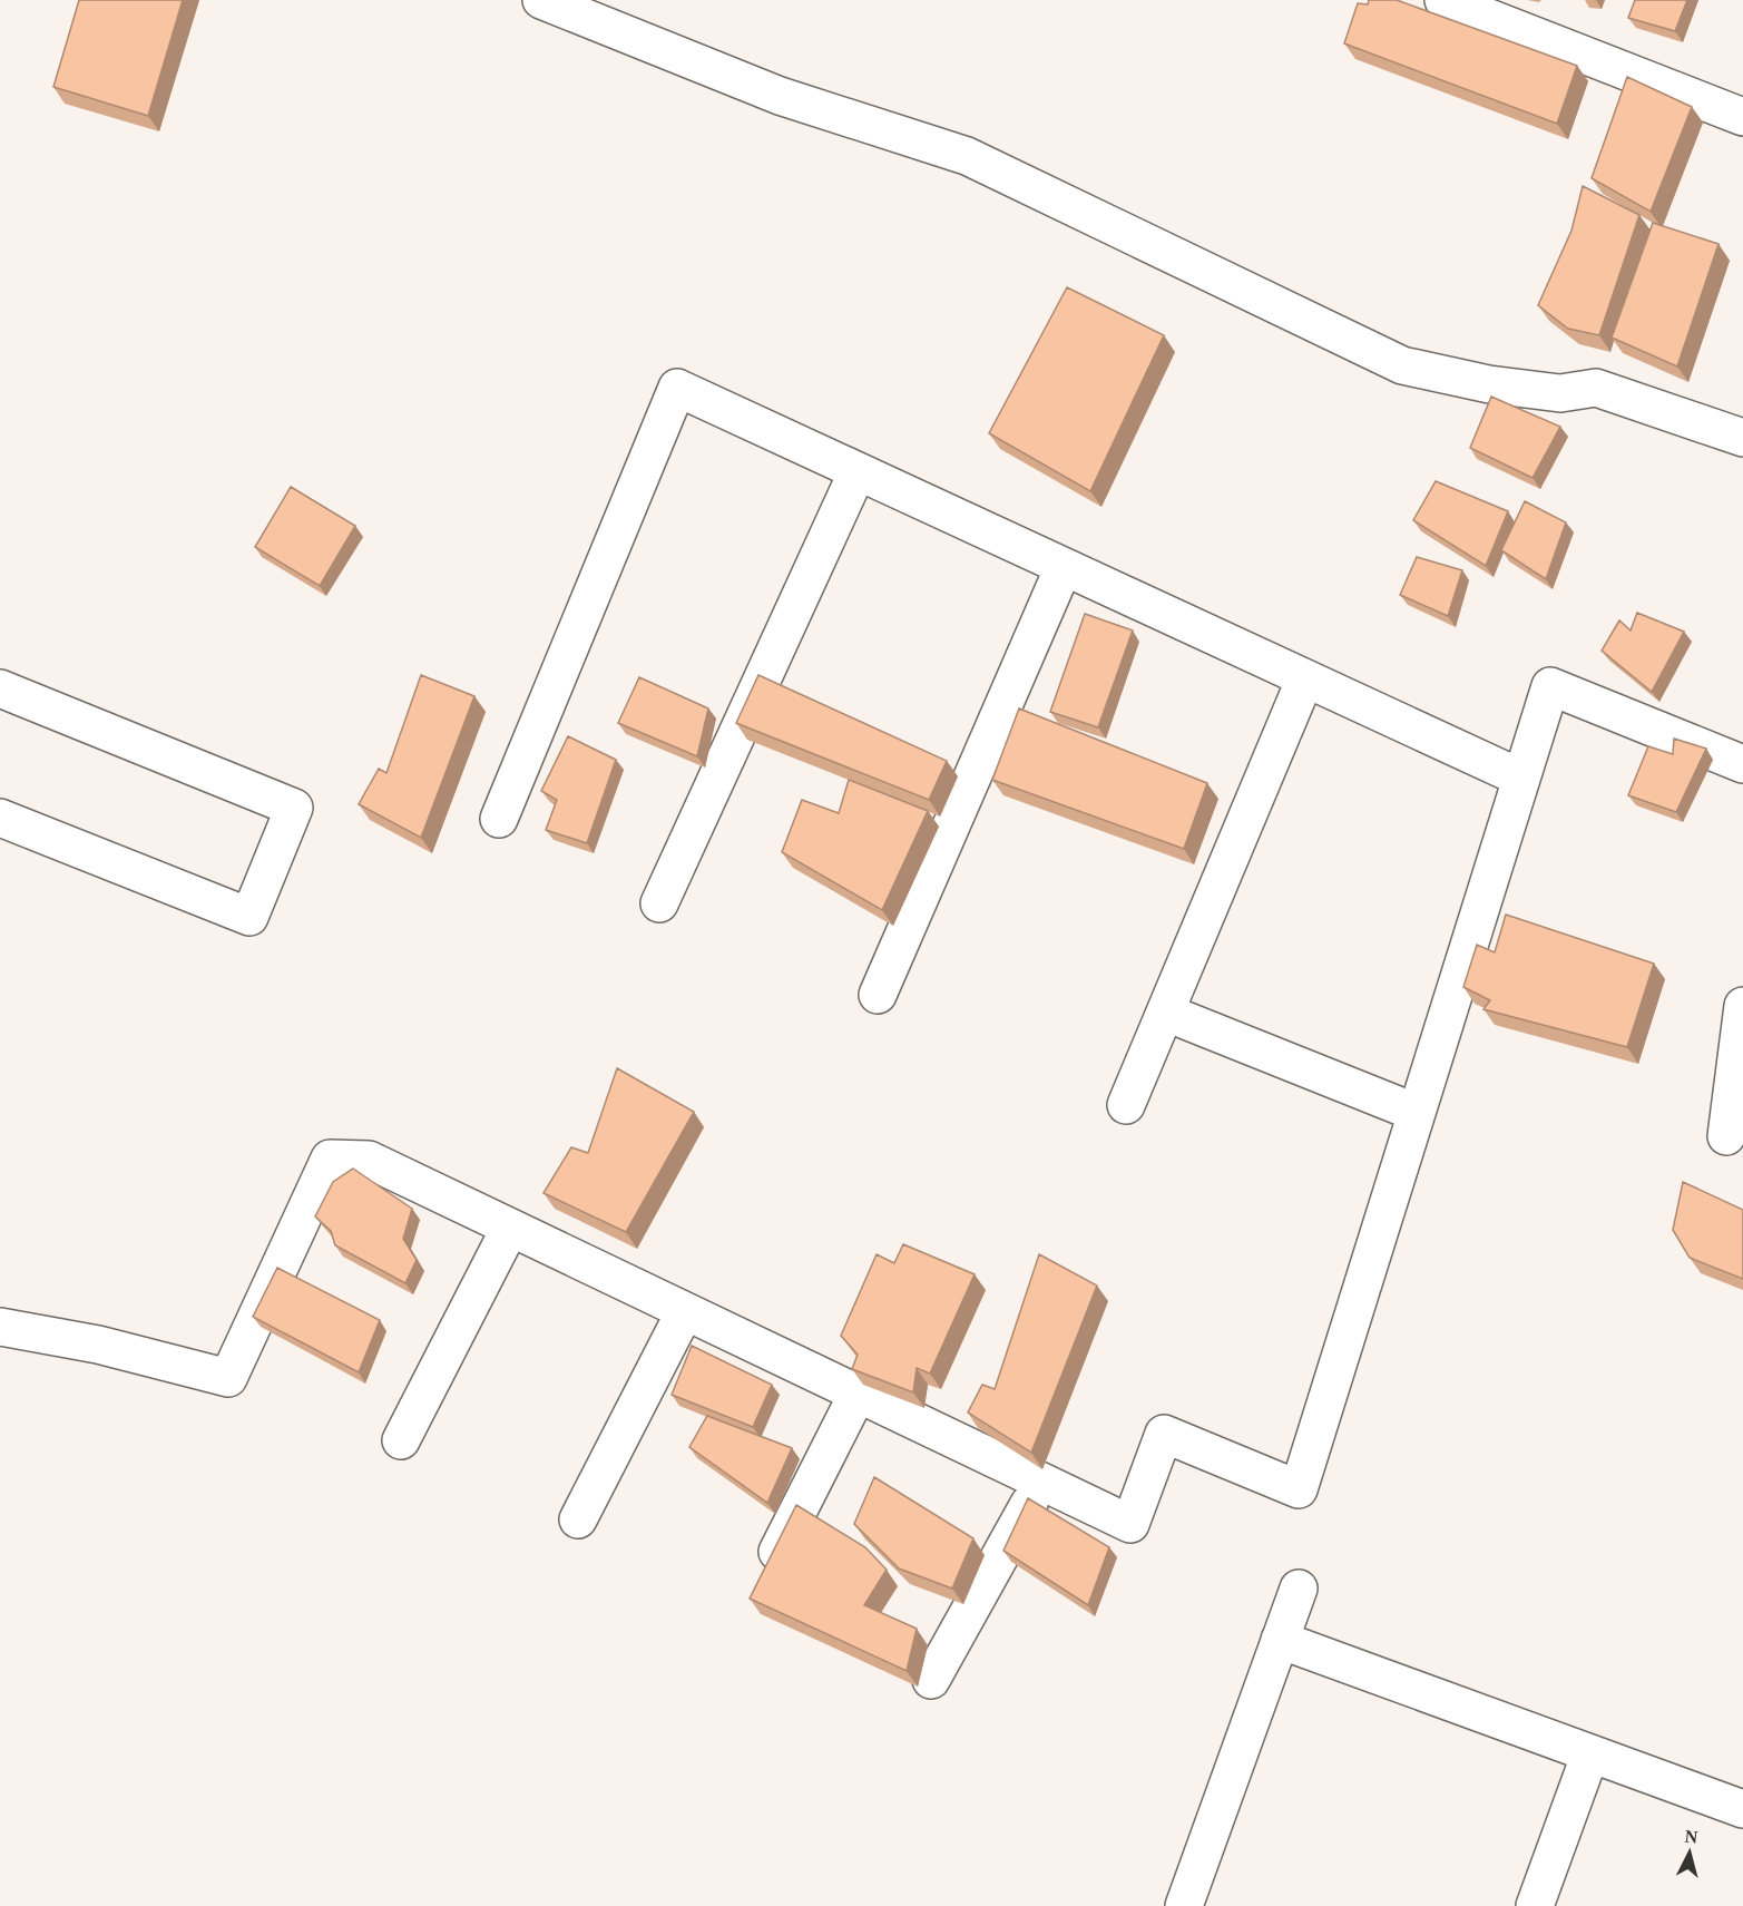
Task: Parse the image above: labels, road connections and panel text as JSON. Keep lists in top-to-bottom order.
{
  "north": "top"
}
